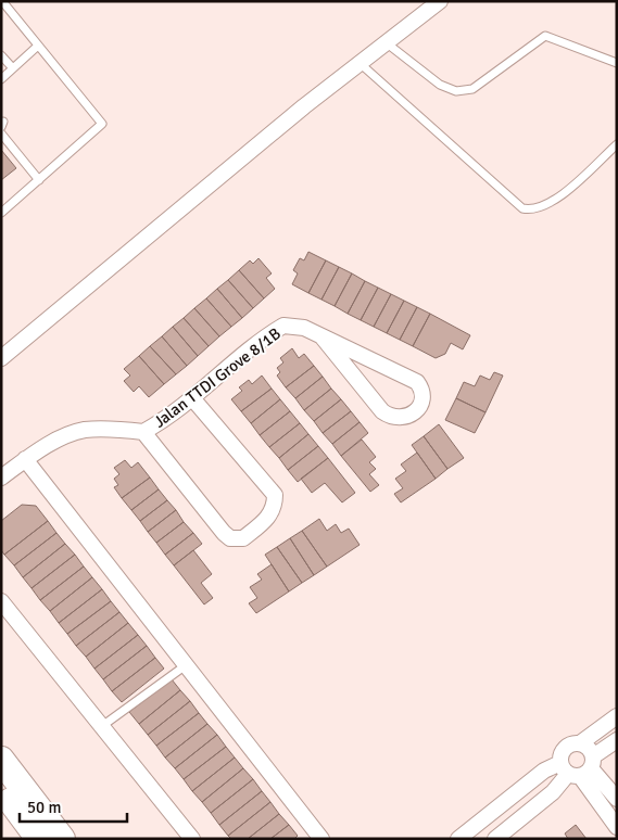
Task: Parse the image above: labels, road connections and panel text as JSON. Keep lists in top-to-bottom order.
{
  "streets": {
    "street": ["Jalan TTDI Grove 8/1B"]
  },
  "scale_bar": "50 m"
}
